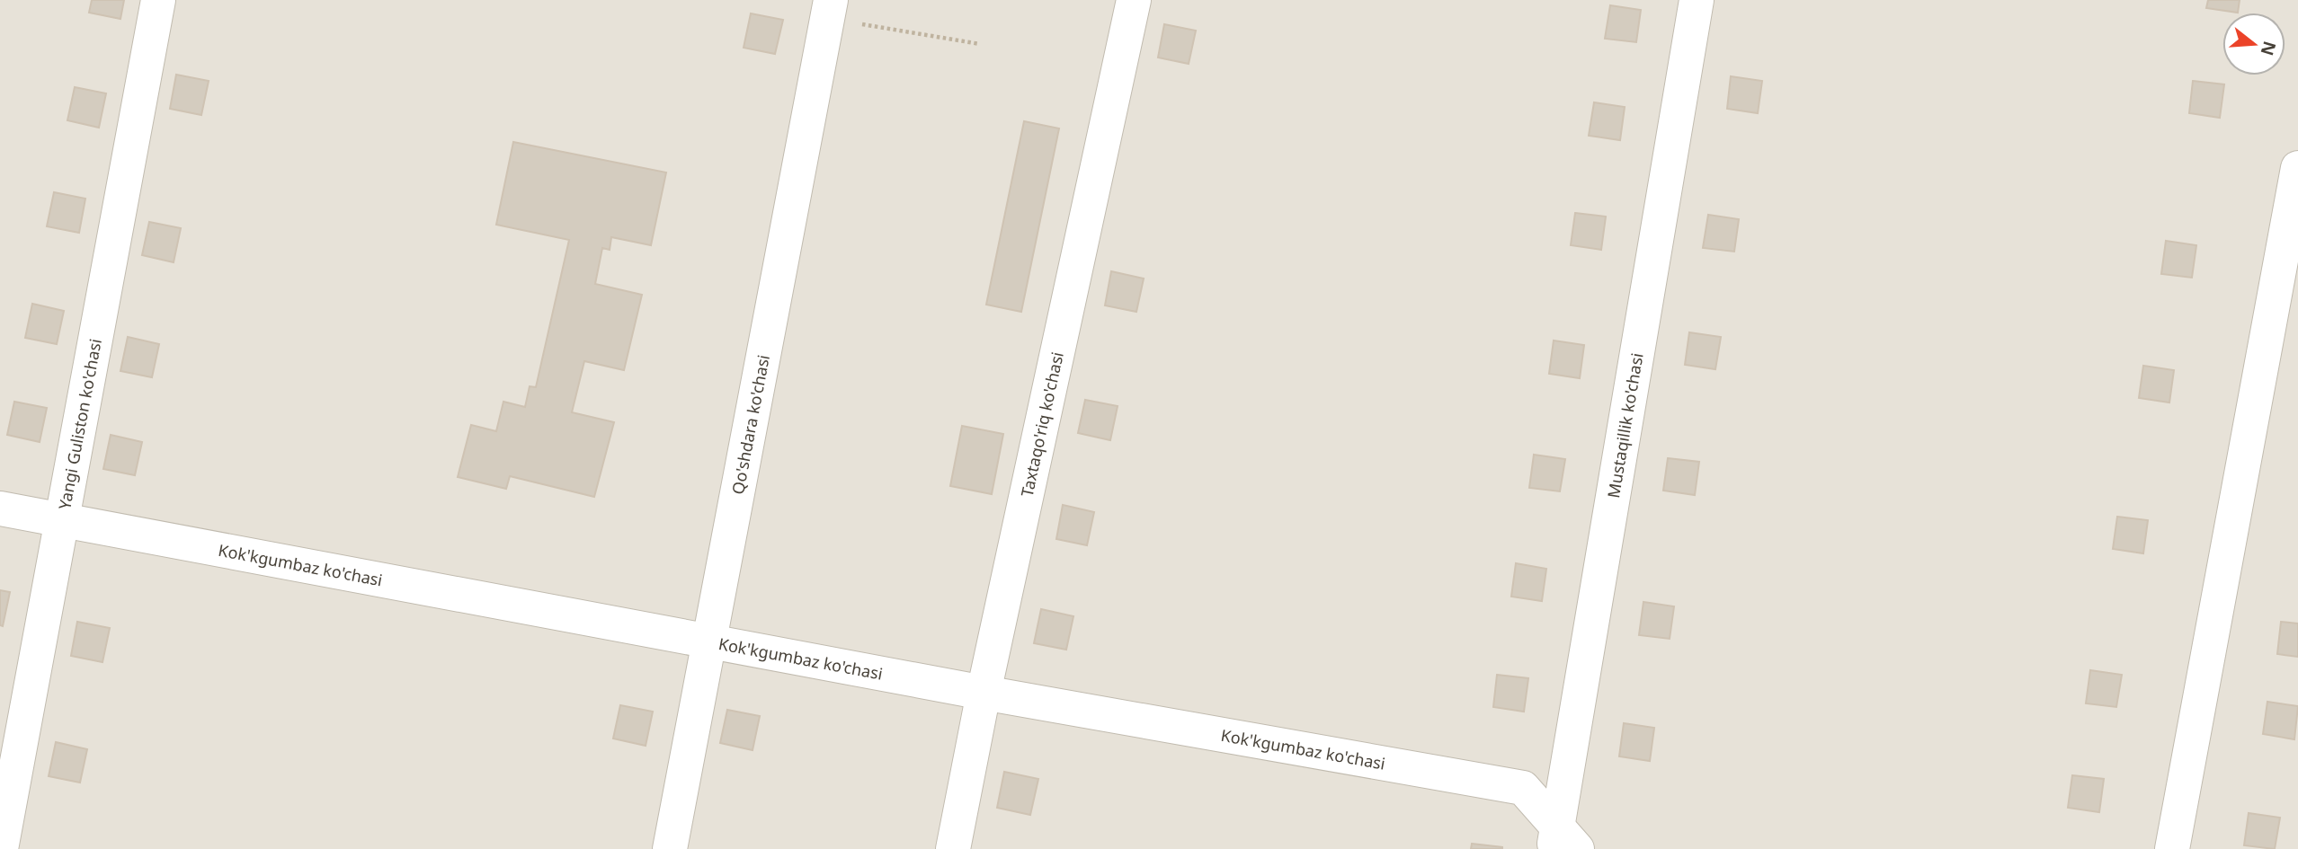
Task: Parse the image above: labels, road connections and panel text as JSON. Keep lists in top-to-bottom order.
{
  "streets": {
    "street": [
      "Taxtaqo'riq ko'chasi",
      "Yangi Guliston ko'chasi",
      "Qo'shdara ko'chasi",
      "Mustaqillik ko'chasi",
      "Kok'kgumbaz ko'chasi"
    ]
  },
  "crossings": [
    ["Taxtaqo'riq ko'chasi", "Kok'kgumbaz ko'chasi"],
    ["Yangi Guliston ko'chasi", "Kok'kgumbaz ko'chasi"],
    ["Qo'shdara ko'chasi", "Kok'kgumbaz ko'chasi"],
    ["Mustaqillik ko'chasi", "Kok'kgumbaz ko'chasi"]
  ],
  "north": "right"
}
